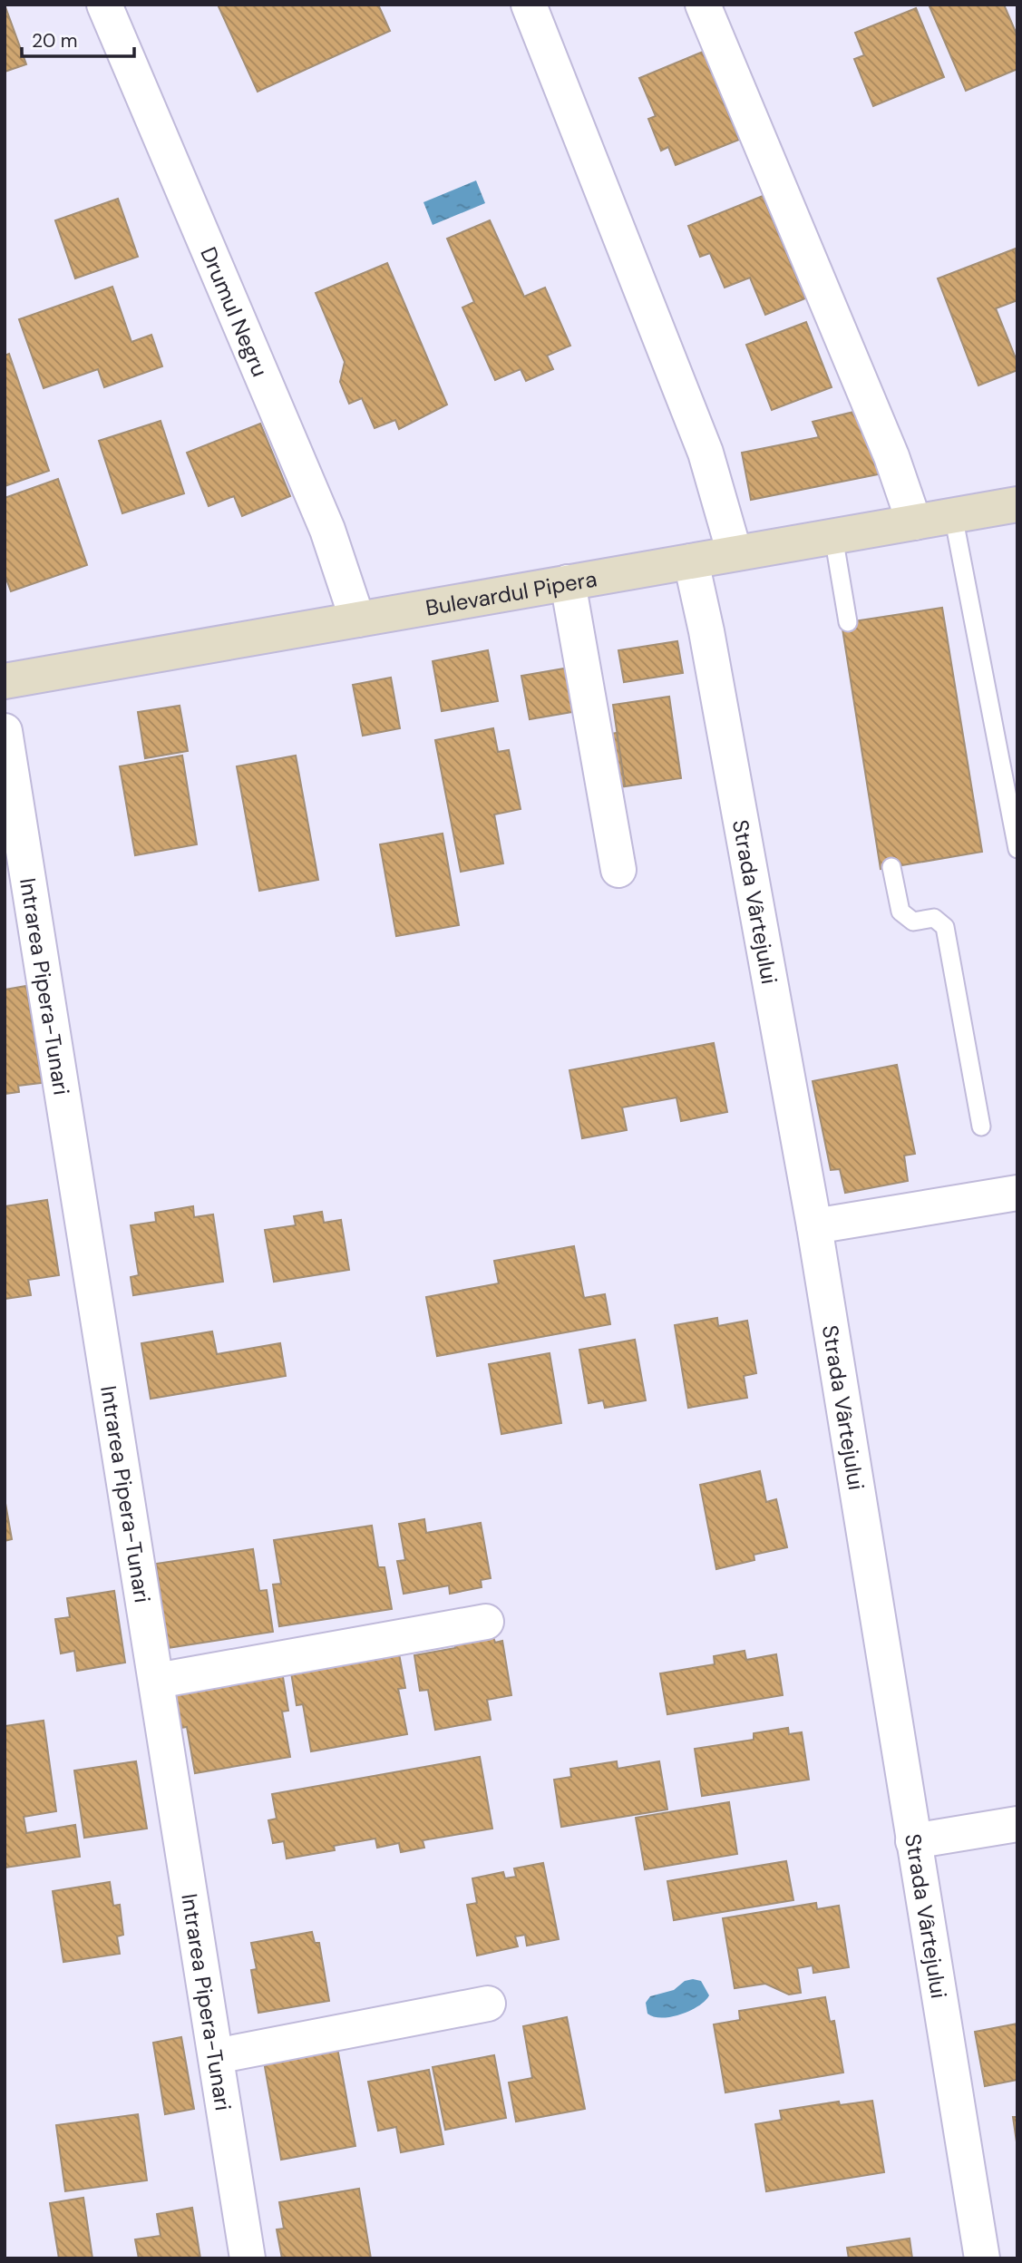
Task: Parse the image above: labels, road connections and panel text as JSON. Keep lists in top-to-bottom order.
{
  "streets": {
    "main road": ["Bulevardul Pipera"],
    "street": ["Drumul Negru", "Strada Vârtejului", "Intrarea Pipera-Tunari"]
  },
  "crossings": [
    ["Drumul Negru", "Bulevardul Pipera"],
    ["Bulevardul Pipera", "Strada Vârtejului"]
  ],
  "scale_bar": "20 m"
}
